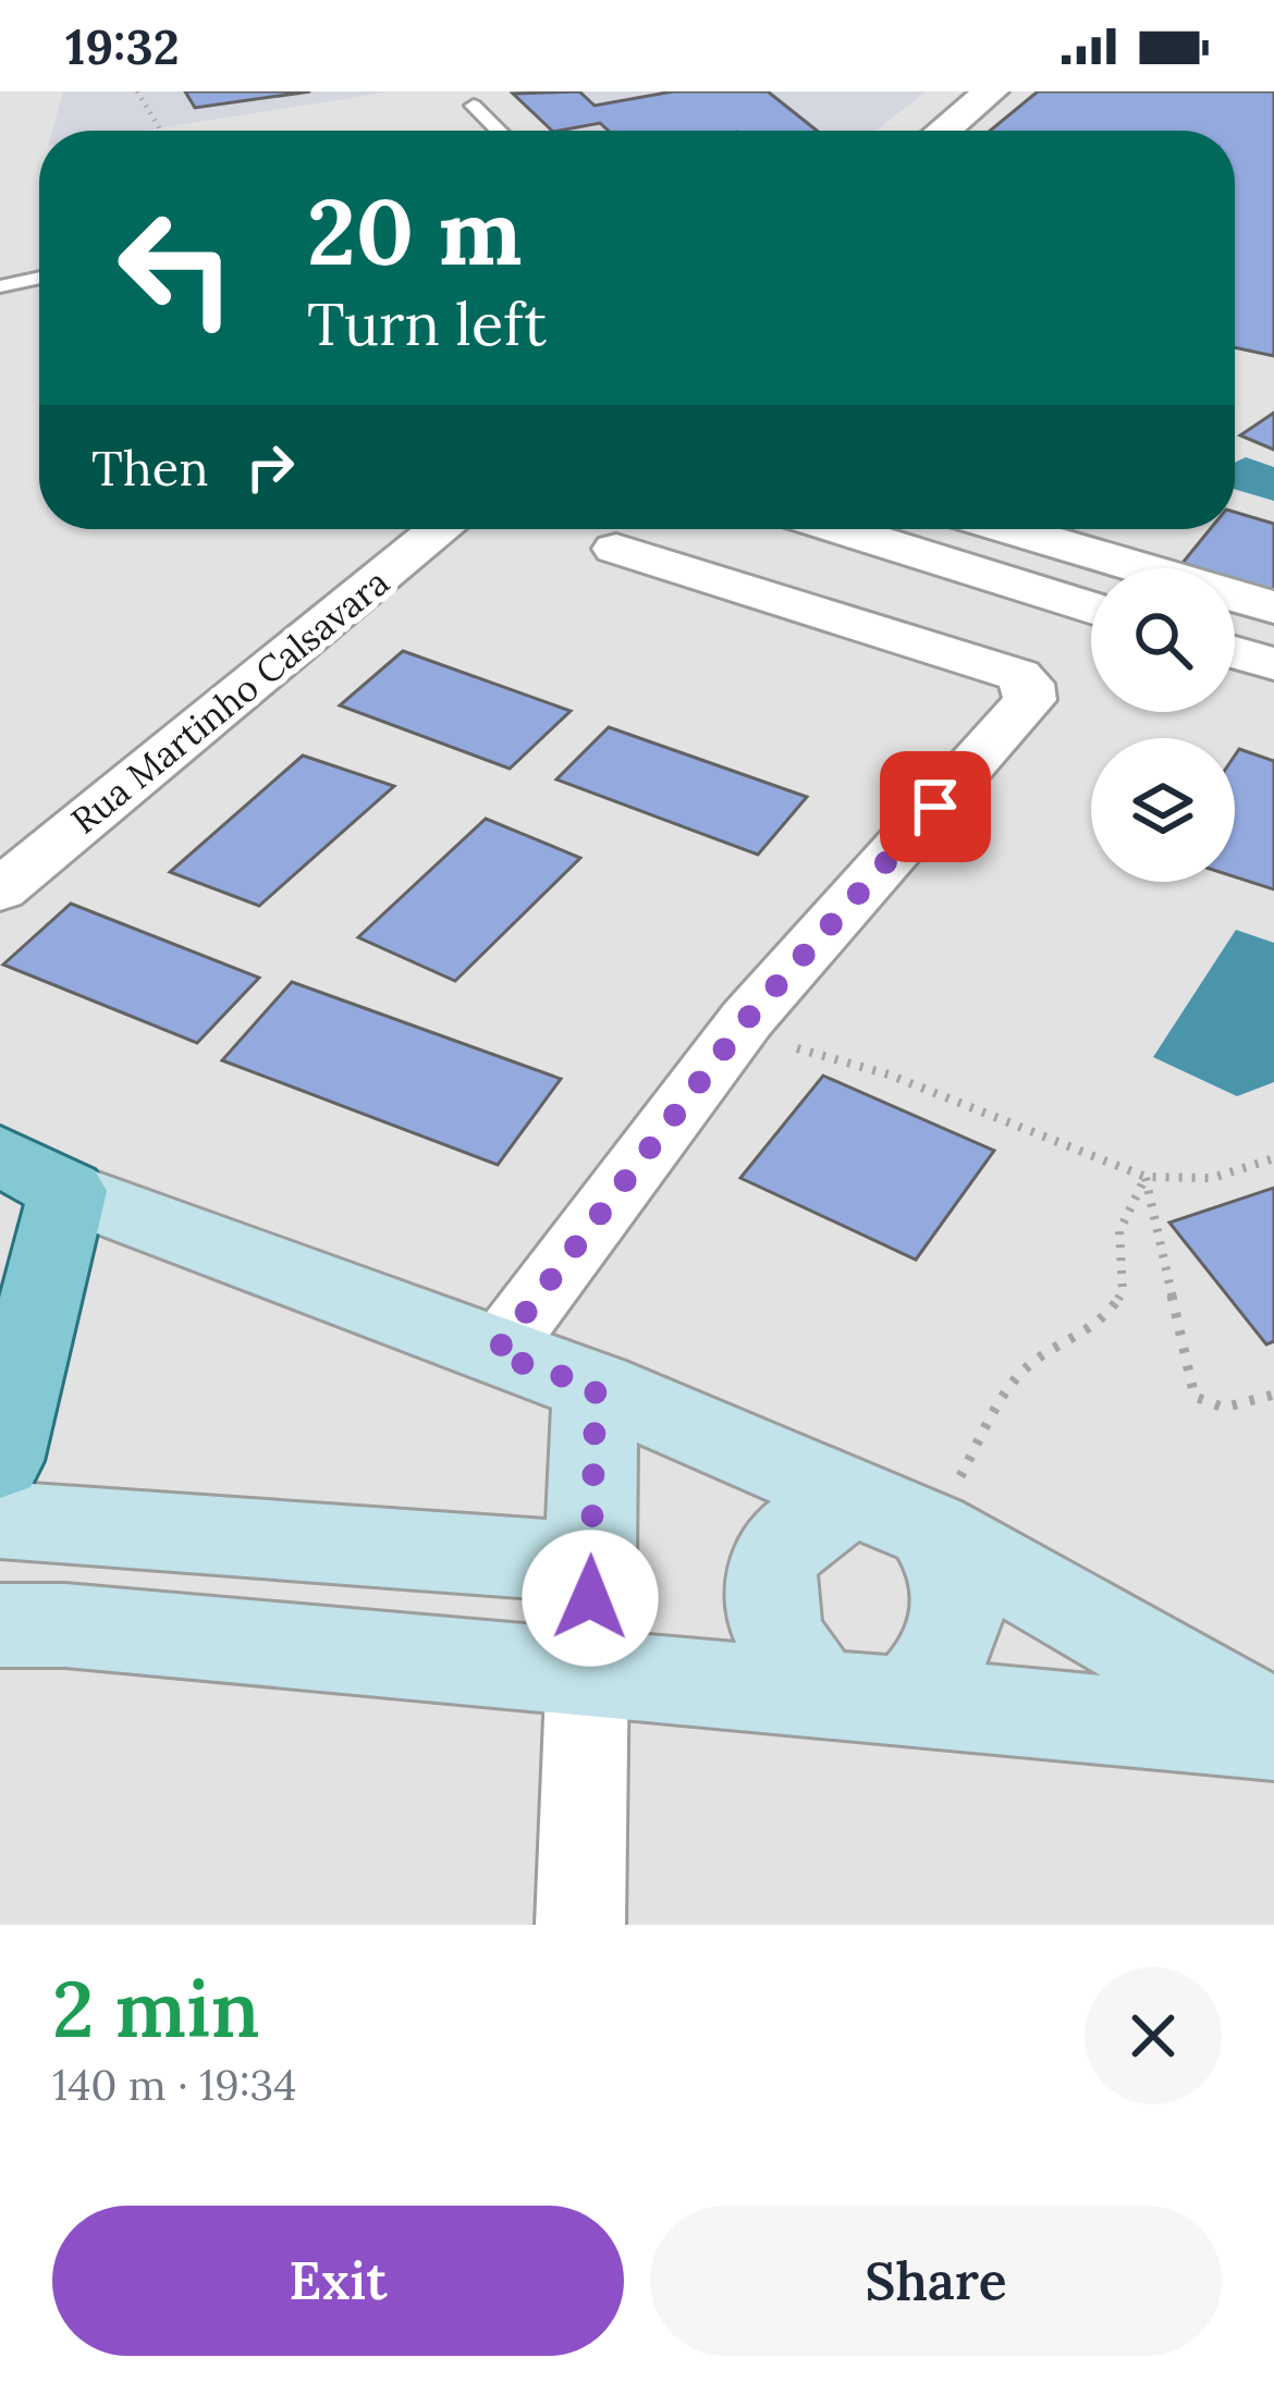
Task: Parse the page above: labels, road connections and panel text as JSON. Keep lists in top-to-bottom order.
{
  "streets": {
    "street": ["Rua Martinho Calsavara"]
  },
  "page": {
    "status": "19:32",
    "turn": ["20 m", "Turn left"],
    "then": "Then",
    "heading": ["2 min", "140 m · 19:34"],
    "buttons": ["Exit", "Share"]
  }
}
